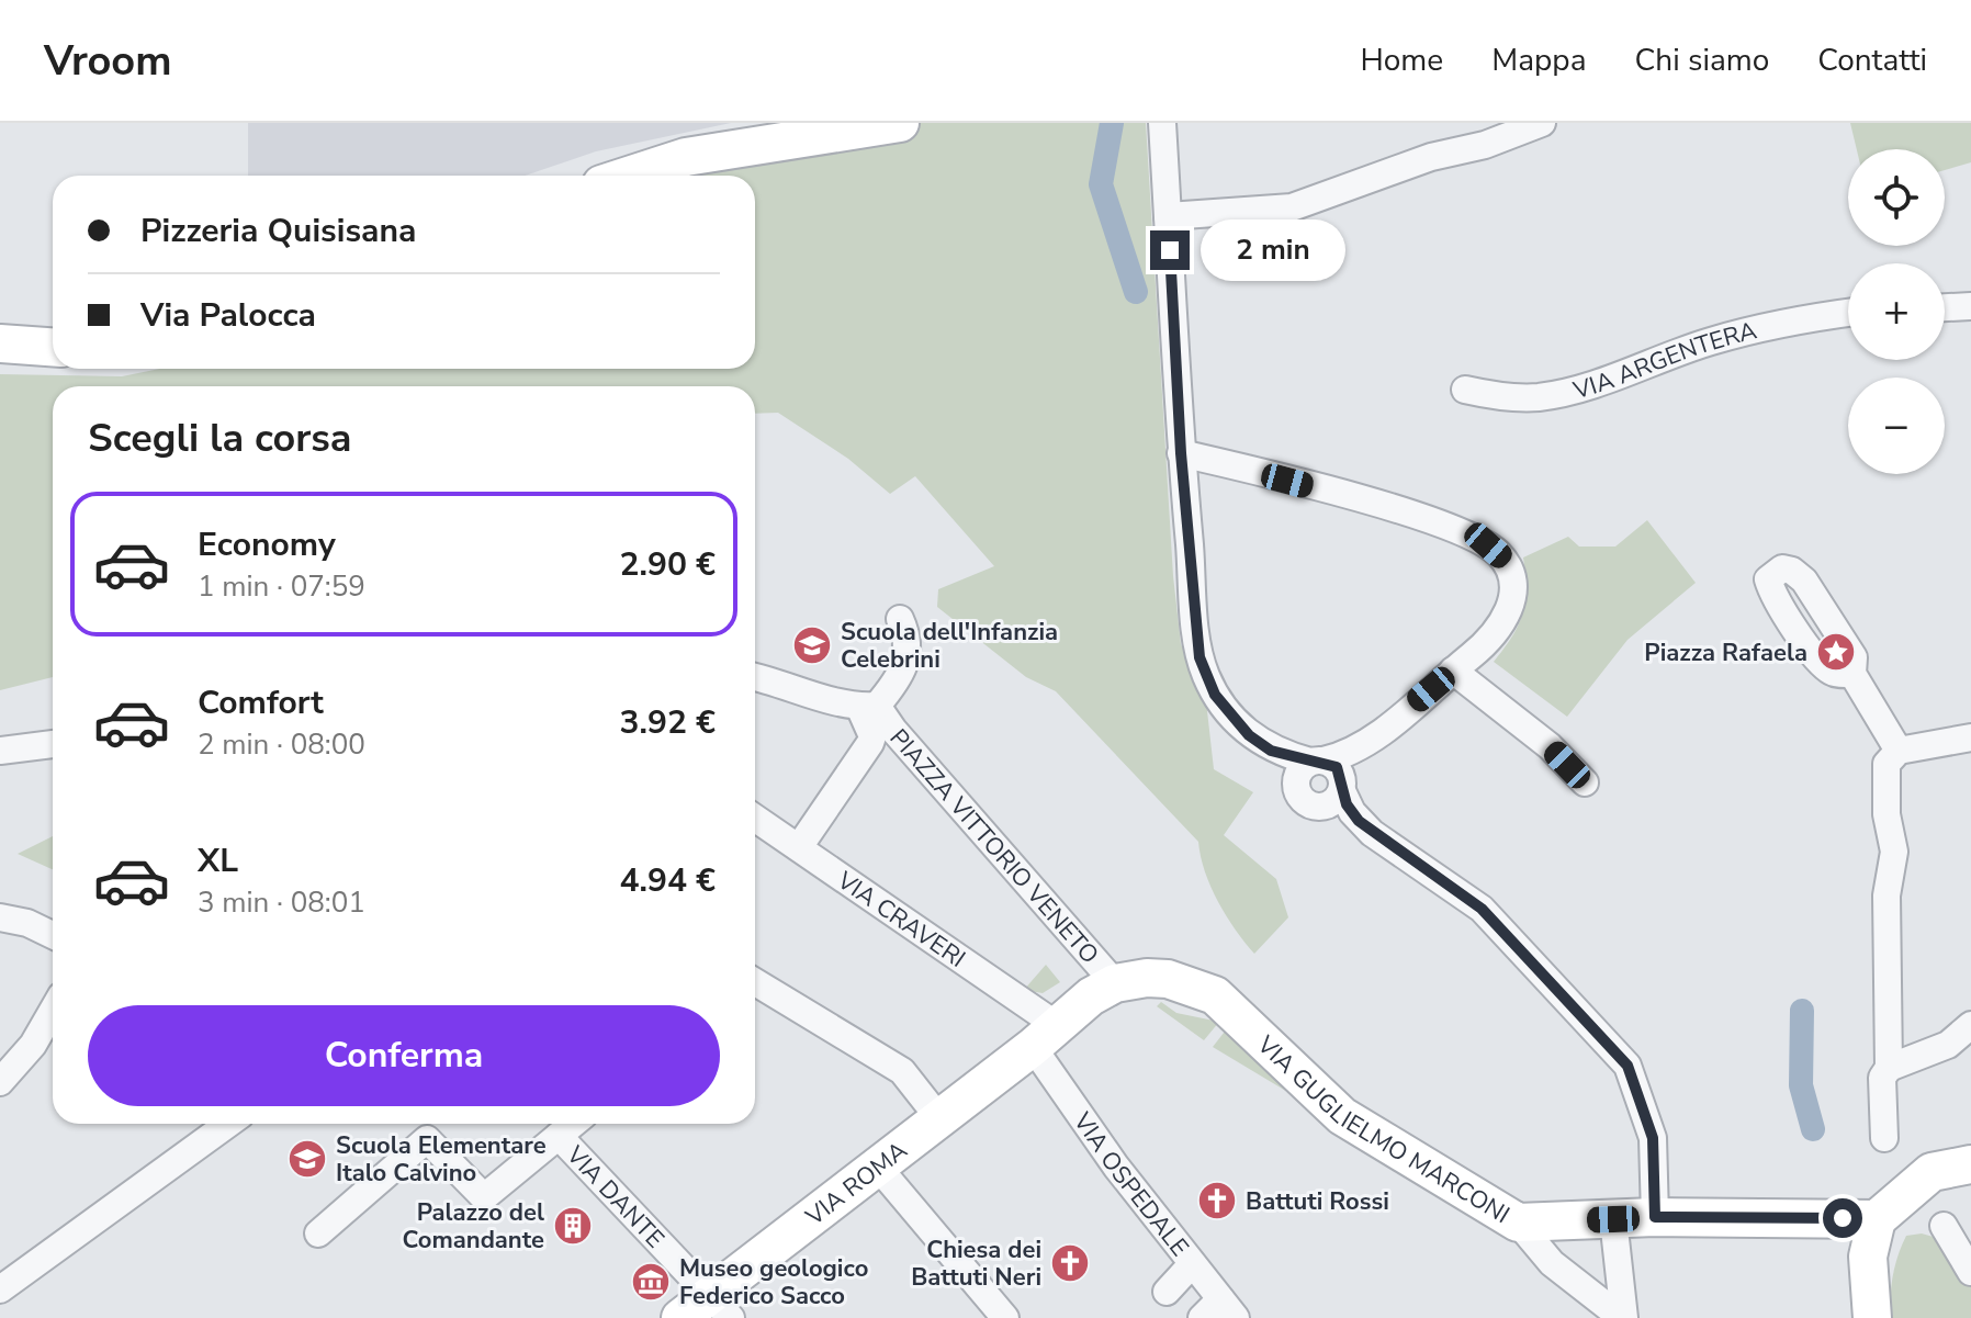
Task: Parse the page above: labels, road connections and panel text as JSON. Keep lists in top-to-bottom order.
{
  "streets": {
    "main road": ["VIA GUGLIELMO MARCONI", "VIA ROMA"],
    "street": [
      "VIA ARGENTERA",
      "PIAZZA VITTORIO VENETO",
      "VIA CRAVERI",
      "VIA OSPEDALE",
      "VIA DANTE"
    ]
  },
  "crossings": [
    ["PIAZZA VITTORIO VENETO", "VIA GUGLIELMO MARCONI"],
    ["VIA CRAVERI", "VIA GUGLIELMO MARCONI"],
    ["VIA CRAVERI", "VIA ROMA"],
    ["VIA CRAVERI", "VIA OSPEDALE"],
    ["VIA GUGLIELMO MARCONI", "VIA ROMA"],
    ["VIA GUGLIELMO MARCONI", "VIA OSPEDALE"],
    ["VIA ROMA", "VIA OSPEDALE"],
    ["VIA ROMA", "VIA DANTE"]
  ],
  "places": {
    "school or university": ["Scuola dell'Infanzia Celebrini", "Scuola Elementare Italo Calvino"],
    "place": ["Piazza Rafaela"],
    "church": ["Battuti Rossi", "Chiesa dei Battuti Neri"],
    "building": ["Palazzo del Comandante"],
    "museum": ["Museo geologico Federico Sacco"]
  },
  "page": {
    "header": "Vroom",
    "nav": [
      "Home",
      "Mappa",
      "Chi siamo",
      "Contatti"
    ],
    "map_buttons": ["+", "−"],
    "banner": ["Pizzeria Quisisana", "Via Palocca"],
    "bubble": "2 min",
    "heading": "Scegli la corsa",
    "list": [
      {
        "name": "Economy",
        "note": "1 min · 07:59",
        "value": "2.90 €"
      },
      {
        "name": "Comfort",
        "note": "2 min · 08:00",
        "value": "3.92 €"
      },
      {
        "name": "XL",
        "note": "3 min · 08:01",
        "value": "4.94 €"
      }
    ],
    "buttons": "Conferma"
  }
}
